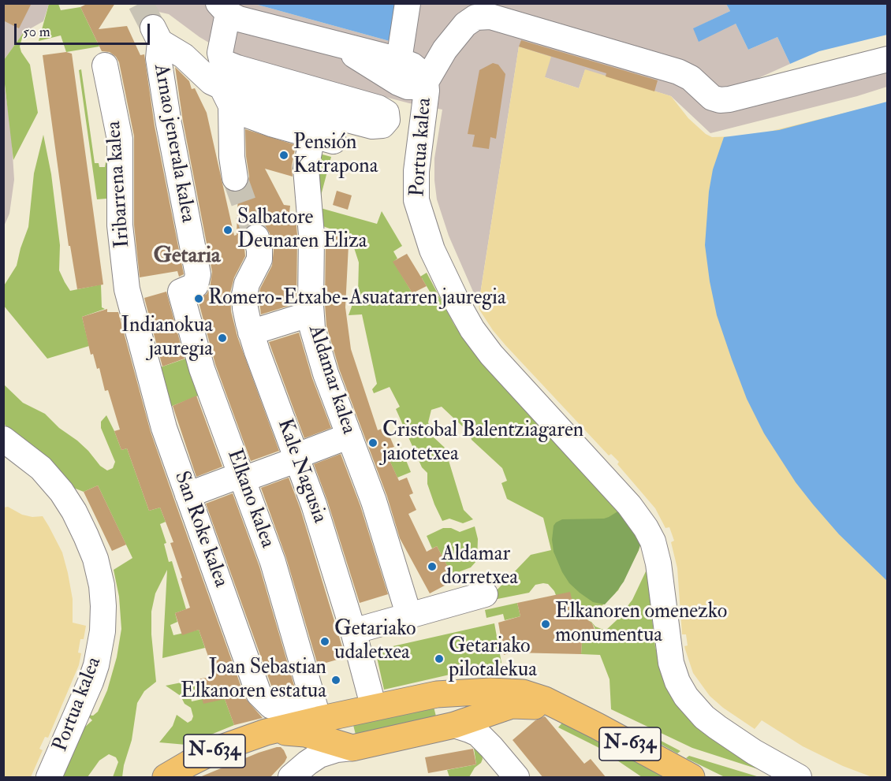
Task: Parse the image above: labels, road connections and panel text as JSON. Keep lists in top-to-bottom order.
{
  "streets": {
    "highway": ["N-634"],
    "street": [
      "Arnao jenerala kalea",
      "Portua kalea",
      "Iribarrena kalea",
      "Aldamar kalea",
      "Kale Nagusia",
      "Elkano kalea",
      "San Roke kalea"
    ]
  },
  "crossings": [
    ["Arnao jenerala kalea", "Aldamar kalea"],
    ["Arnao jenerala kalea", "Elkano kalea"],
    ["Iribarrena kalea", "San Roke kalea"],
    ["Kale Nagusia", "N-634"],
    ["Elkano kalea", "San Roke kalea"],
    ["Elkano kalea", "N-634"],
    ["San Roke kalea", "N-634"]
  ],
  "districts": ["Getaria"],
  "places": [
    "Pensión Katrapona",
    "Salbatore Deunaren Eliza",
    "Romero-Etxabe-Asuatarren jauregia",
    "Indianokua jauregia",
    "Cristobal Balentziagaren jaiotetxea",
    "Aldamar dorretxea",
    "Elkanoren omenezko monumentua",
    "Getariako udaletxea",
    "Getariako pilotalekua",
    "Joan Sebastian Elkanoren estatua"
  ],
  "scale_bar": "50 m"
}
